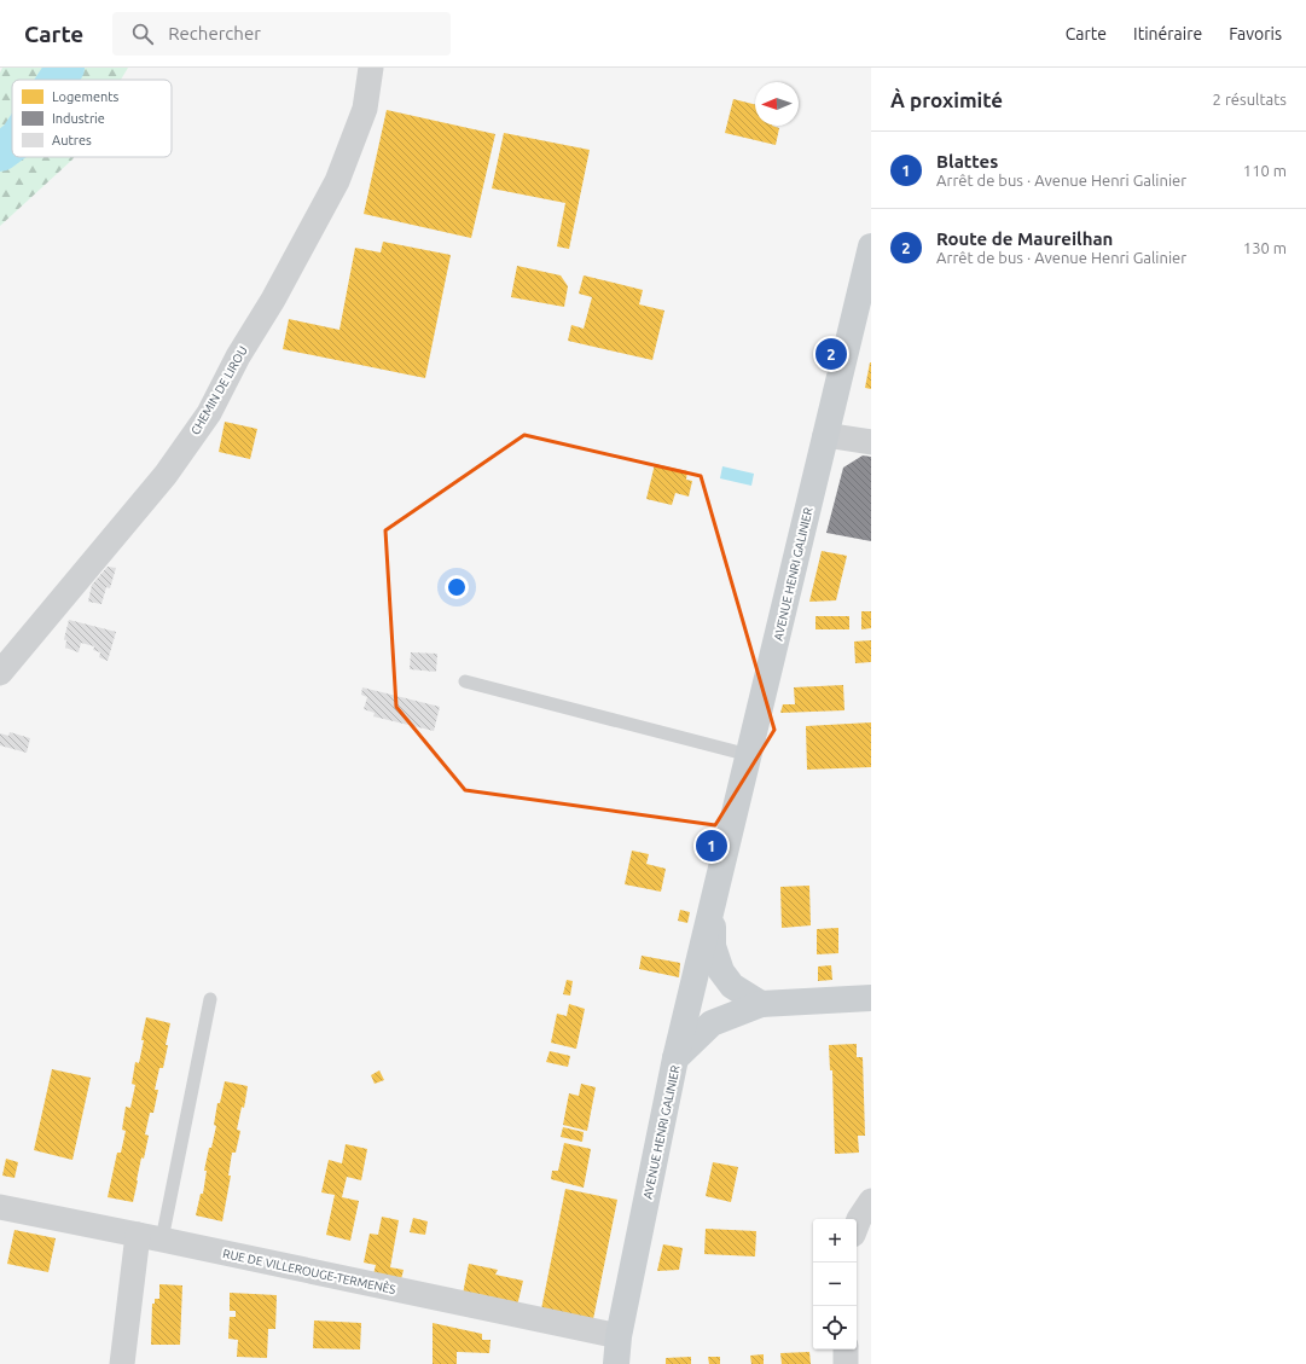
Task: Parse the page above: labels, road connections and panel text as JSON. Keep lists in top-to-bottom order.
{
  "streets": {
    "main road": ["AVENUE HENRI GALINIER"],
    "street": ["CHEMIN DE LIROU", "RUE DE VILLEROUGE-TERMENÈS"]
  },
  "crossings": [
    ["AVENUE HENRI GALINIER", "RUE DE VILLEROUGE-TERMENÈS"]
  ],
  "legend": ["Logements", "Industrie", "Autres"],
  "north": "left",
  "page": {
    "header": "Carte",
    "search": "Rechercher",
    "nav": ["Carte", "Itinéraire", "Favoris"],
    "heading": ["À proximité", "2 résultats"],
    "list": [
      {
        "mark": "1",
        "name": "Blattes",
        "note": "Arrêt de bus · Avenue Henri Galinier",
        "value": "110 m"
      },
      {
        "mark": "2",
        "name": "Route de Maureilhan",
        "note": "Arrêt de bus · Avenue Henri Galinier",
        "value": "130 m"
      }
    ],
    "pins": ["2", "1"],
    "map_buttons": ["+", "−"]
  }
}
